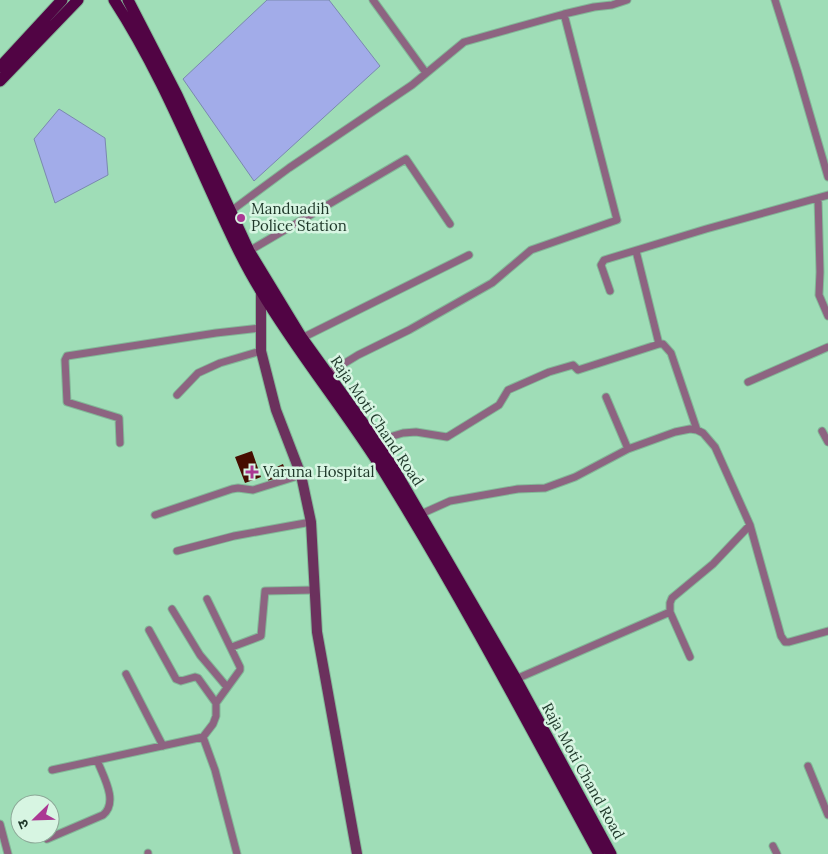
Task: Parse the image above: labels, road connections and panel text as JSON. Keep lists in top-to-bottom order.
{
  "streets": {
    "main road": ["Raja Moti Chand Road"]
  },
  "places": {
    "other": ["Manduadih Police Station"],
    "health": ["Varuna Hospital"]
  },
  "north": "bottom left"
}
